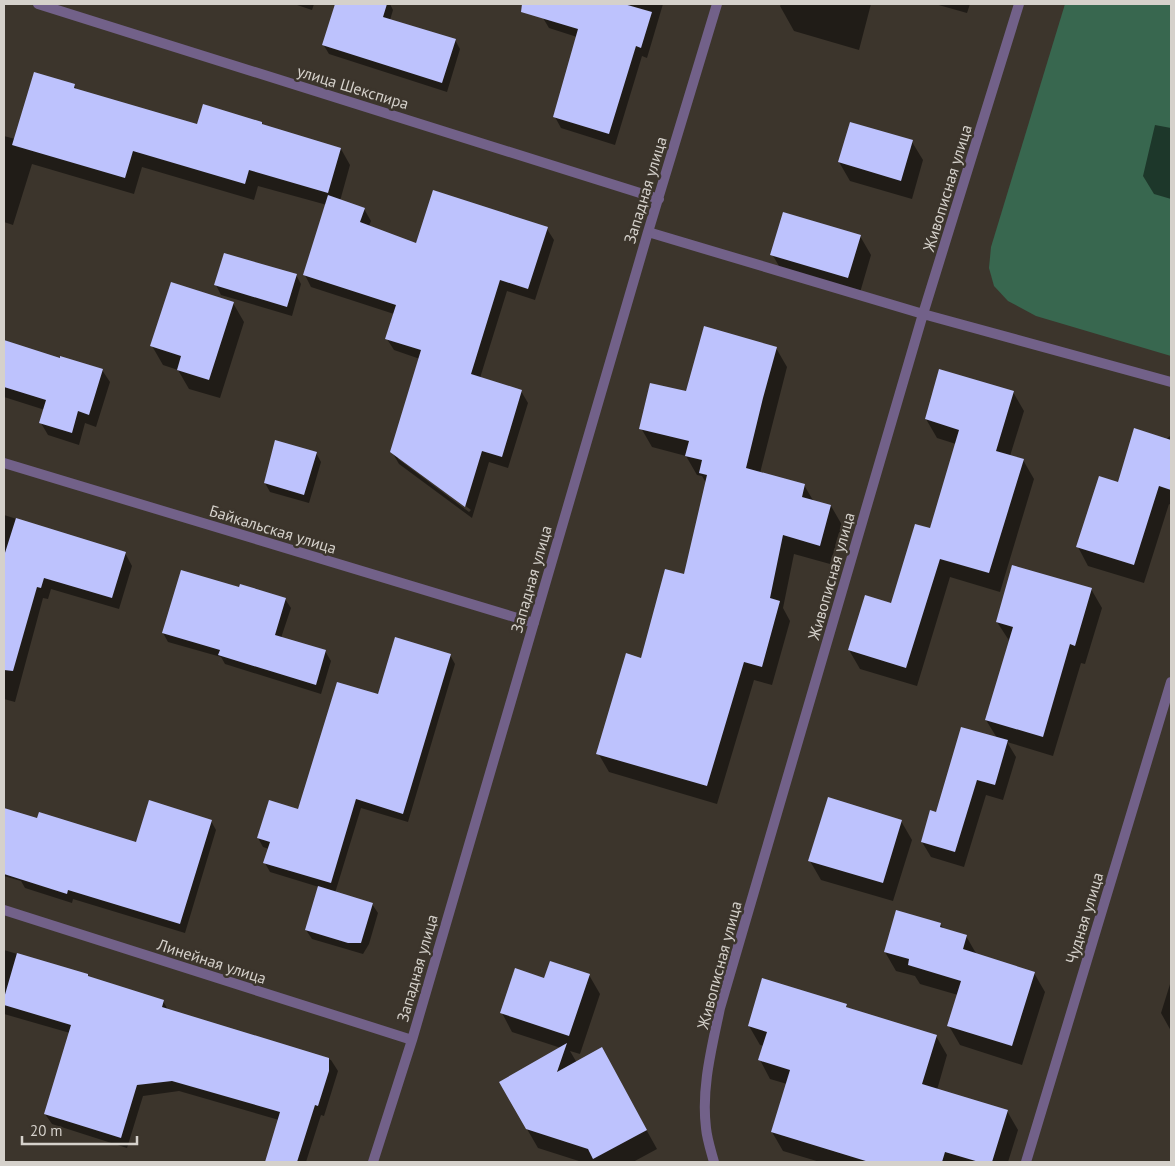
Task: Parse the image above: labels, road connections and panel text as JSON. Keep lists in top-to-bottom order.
{
  "streets": {
    "street": [
      "улица Шекспира",
      "Живописная улица",
      "Западная улица",
      "Байкальская улица",
      "Чудная улица",
      "Линейная улица"
    ]
  },
  "crossings": [
    ["улица Шекспира", "Западная улица"],
    ["Западная улица", "Байкальская улица"],
    ["Западная улица", "Линейная улица"]
  ],
  "scale_bar": "20 m"
}
